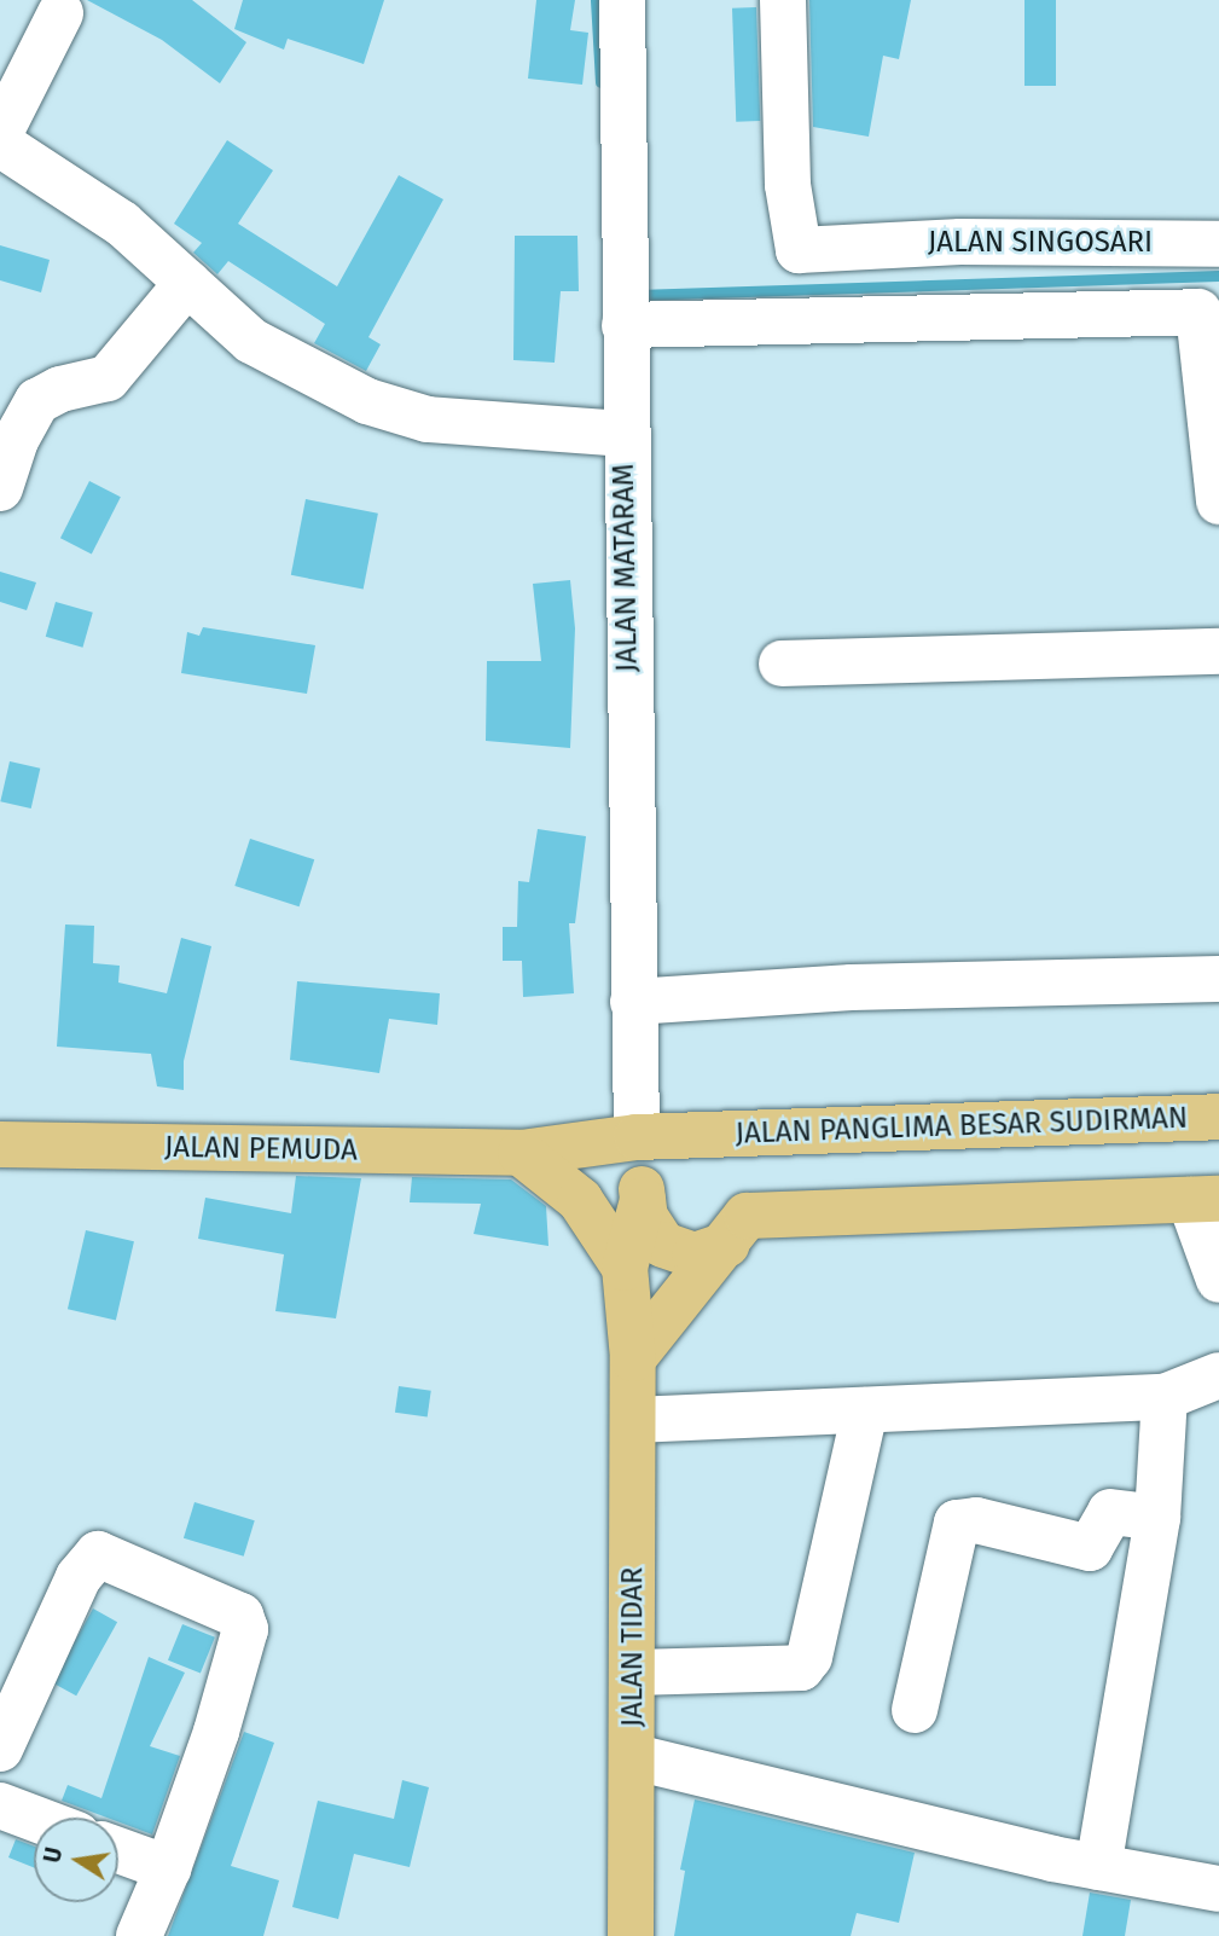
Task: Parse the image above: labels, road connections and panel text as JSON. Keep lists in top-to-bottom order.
{
  "streets": {
    "main road": ["JALAN PANGLIMA BESAR SUDIRMAN", "JALAN PEMUDA", "JALAN TIDAR"],
    "street": ["JALAN SINGOSARI", "JALAN MATARAM"]
  },
  "crossings": [
    ["JALAN MATARAM", "JALAN PANGLIMA BESAR SUDIRMAN"],
    ["JALAN MATARAM", "JALAN PEMUDA"],
    ["JALAN PANGLIMA BESAR SUDIRMAN", "JALAN PEMUDA"]
  ],
  "north": "left"
}
